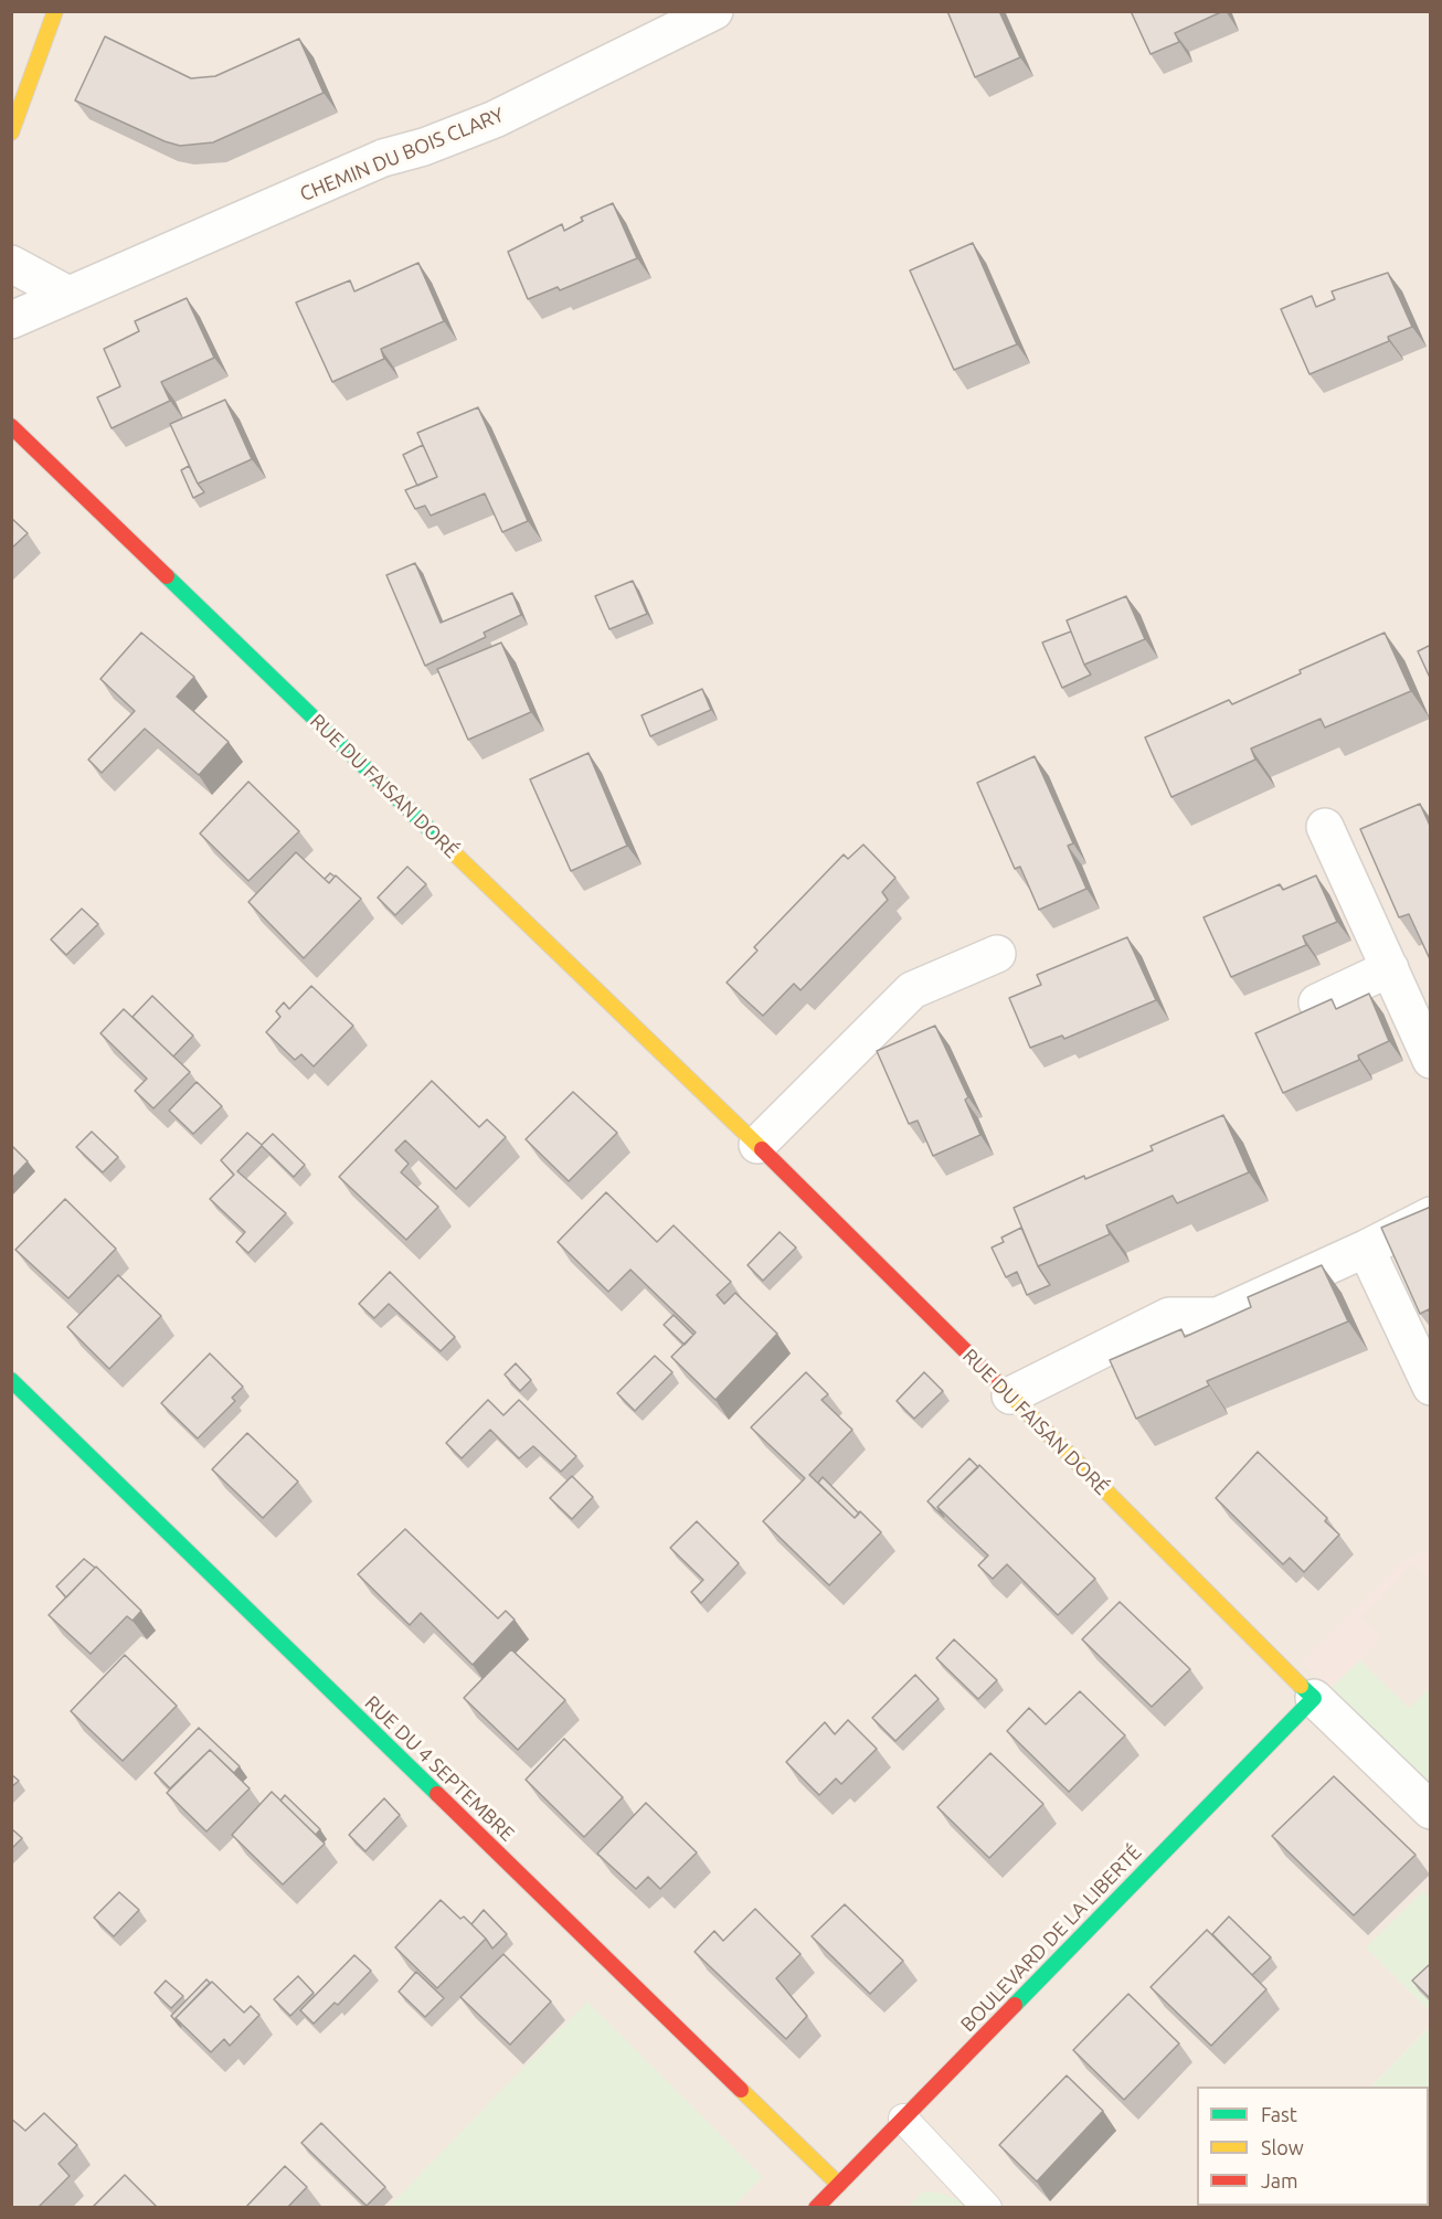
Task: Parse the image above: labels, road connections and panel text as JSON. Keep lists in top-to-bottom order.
{
  "streets": {
    "street": [
      "CHEMIN DU BOIS CLARY",
      "RUE DU FAISAN DORÉ",
      "RUE DU 4 SEPTEMBRE",
      "BOULEVARD DE LA LIBERTÉ"
    ]
  },
  "crossings": [
    ["RUE DU FAISAN DORÉ", "BOULEVARD DE LA LIBERTÉ"],
    ["RUE DU 4 SEPTEMBRE", "BOULEVARD DE LA LIBERTÉ"]
  ],
  "legend": ["Fast", "Slow", "Jam"]
}
